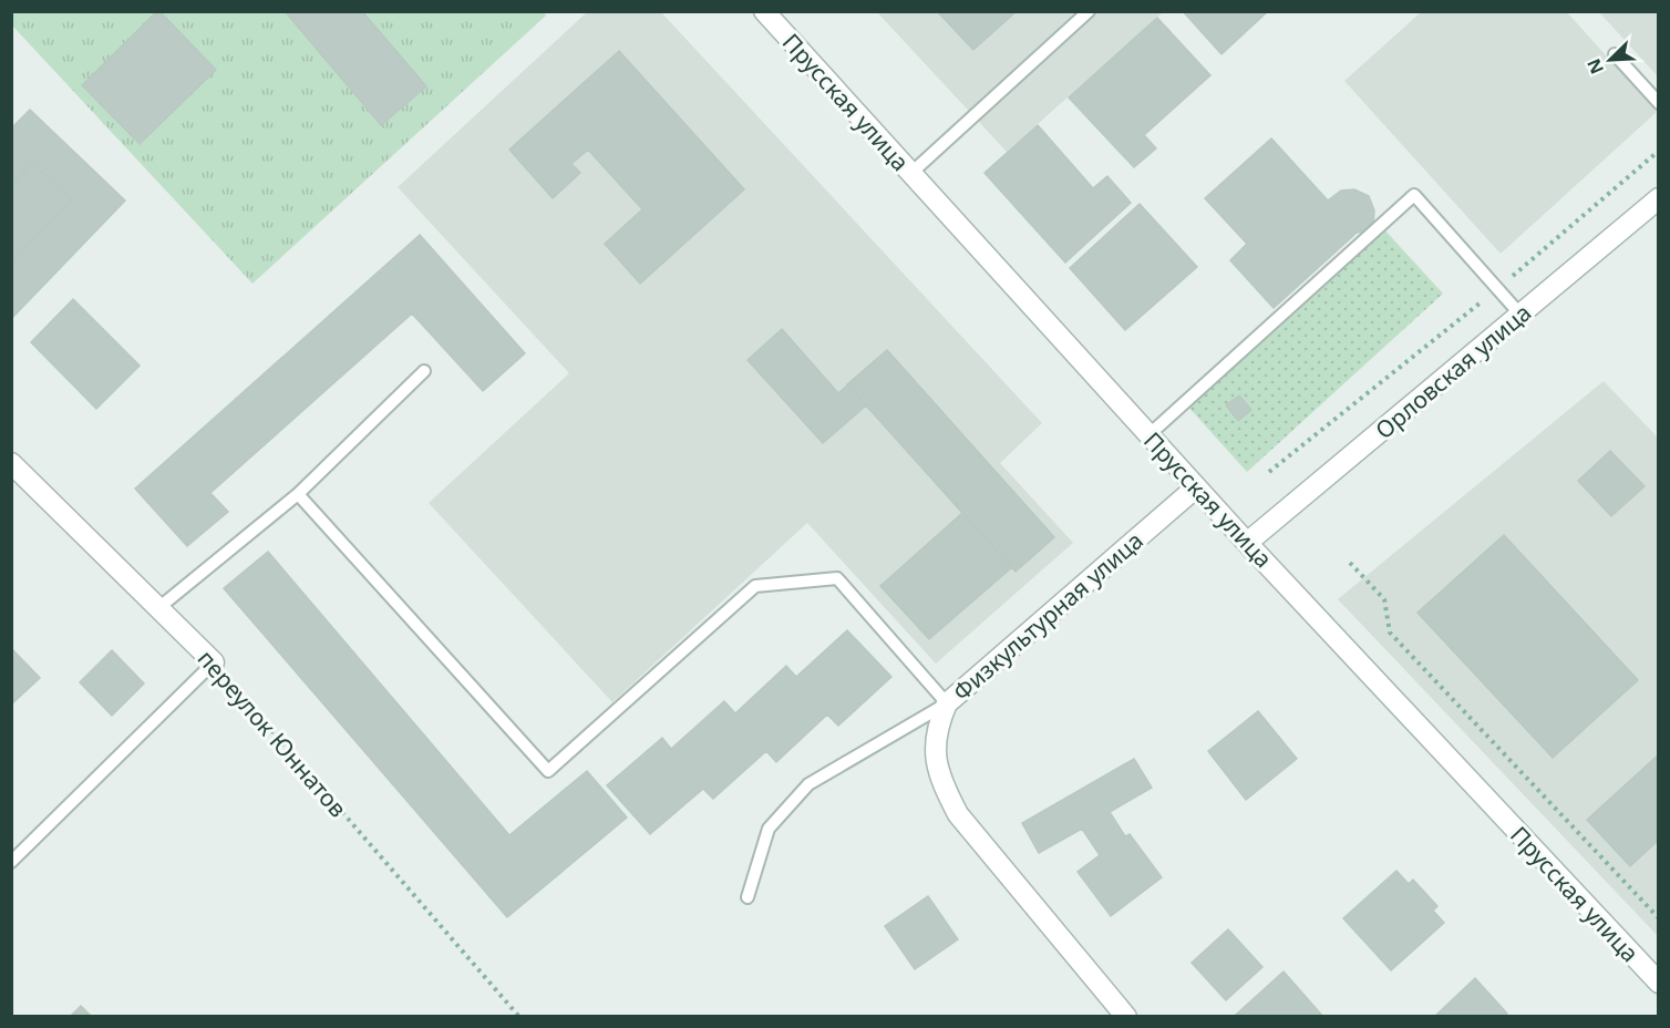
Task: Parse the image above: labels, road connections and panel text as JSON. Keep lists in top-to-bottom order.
{
  "streets": {
    "street": [
      "Прусская улица",
      "Орловская улица",
      "Физкультурная улица",
      "переулок Юннатов"
    ]
  },
  "crossings": [
    ["Прусская улица", "Орловская улица"],
    ["Прусская улица", "Физкультурная улица"]
  ],
  "north": "bottom left"
}
